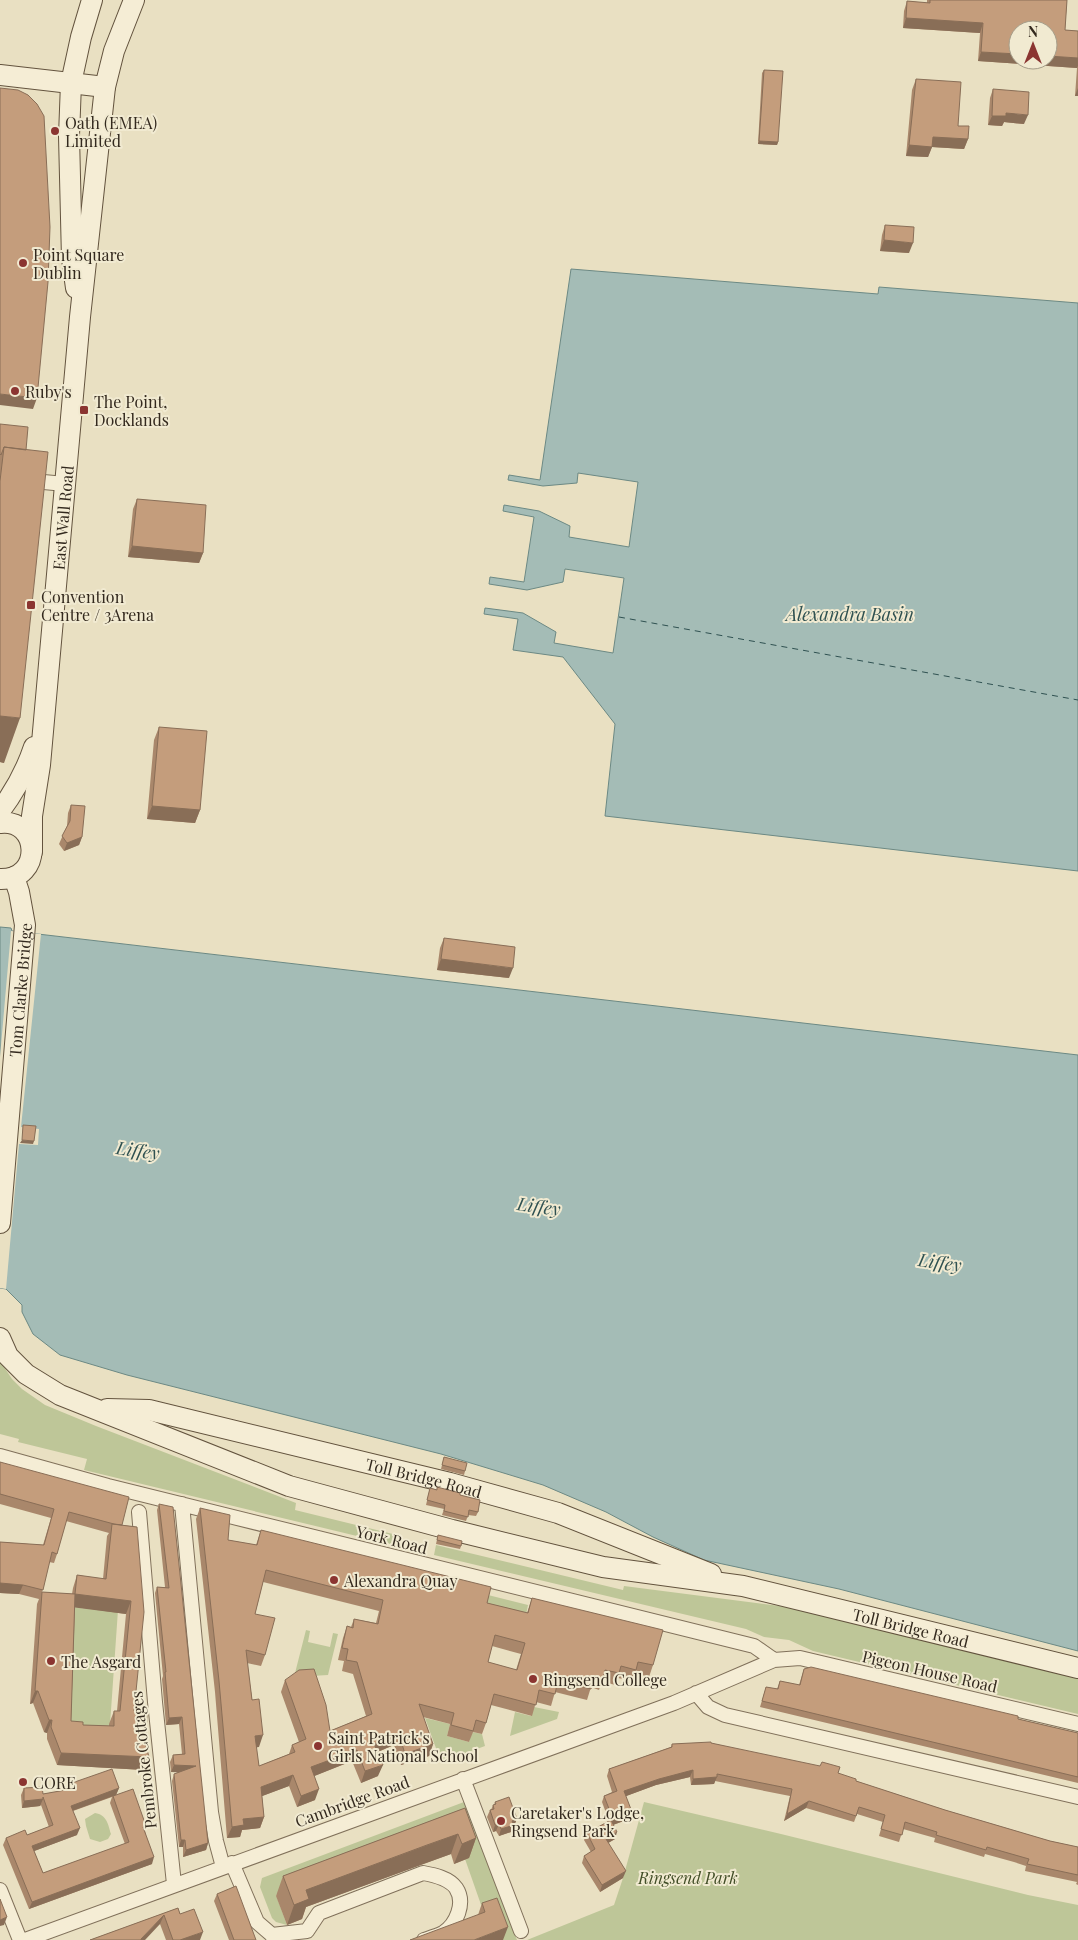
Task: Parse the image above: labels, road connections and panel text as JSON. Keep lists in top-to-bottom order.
{
  "streets": {
    "main road": ["East Wall Road", "Tom Clarke Bridge", "Toll Bridge Road"],
    "street": [
      "York Road",
      "Pigeon House Road",
      "Pembroke Cottages",
      "Cambridge Road"
    ]
  },
  "crossings": [
    ["York Road", "Pigeon House Road"],
    ["York Road", "Cambridge Road"],
    ["Pigeon House Road", "Cambridge Road"],
    ["Pembroke Cottages", "Cambridge Road"]
  ],
  "water": ["Alexandra Basin", "Liffey"],
  "parks": ["Ringsend Park"],
  "places": {
    "other": [
      "Oath (EMEA) Limited",
      "Point Square Dublin",
      "Ruby's",
      "Alexandra Quay",
      "The Asgard",
      "Ringsend College",
      "Saint Patrick's Girls National School",
      "CORE",
      "Caretaker's Lodge, Ringsend Park"
    ],
    "transit": ["The Point, Docklands", "Convention Centre / 3Arena"]
  },
  "north": "top"
}
